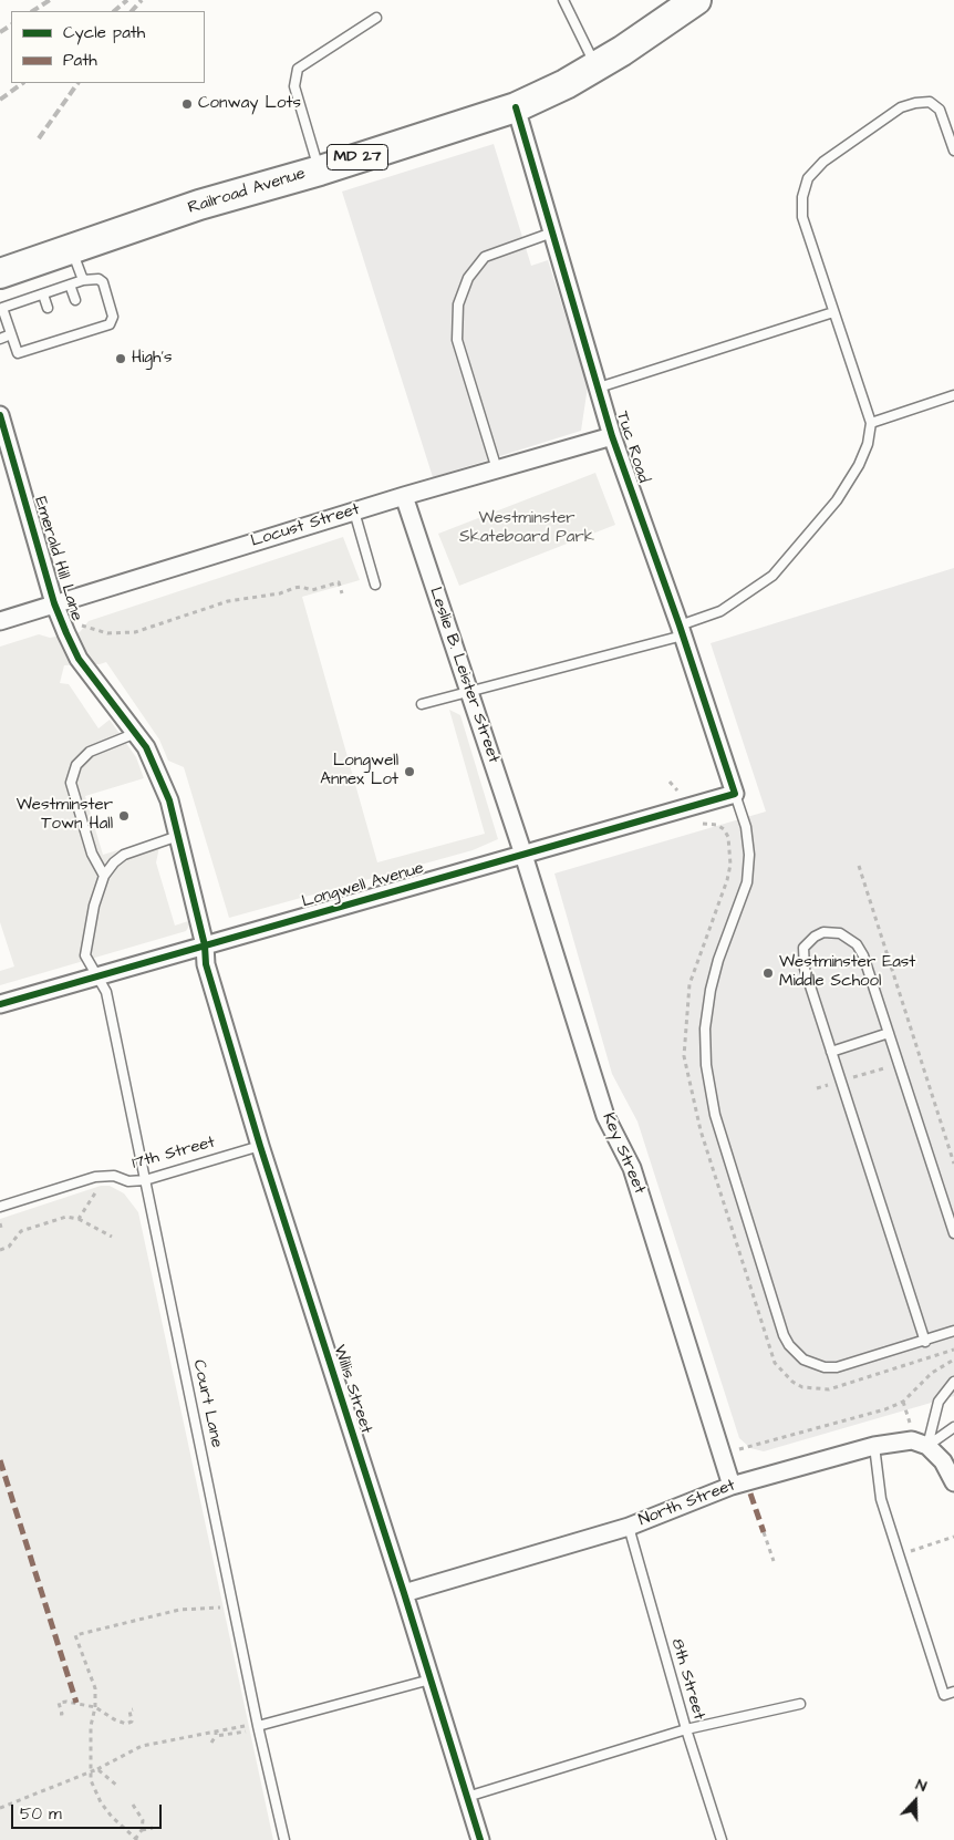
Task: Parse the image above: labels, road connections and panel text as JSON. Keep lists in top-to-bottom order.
{
  "streets": {
    "highway": ["MD 27", "Railroad Avenue"],
    "street": [
      "Tuc Road",
      "Locust Street",
      "Emerald Hill Lane",
      "Leslie B. Leister Street",
      "Longwell Avenue",
      "Key Street",
      "Willis Street",
      "North Street"
    ],
    "lane": ["17th Street", "Court Lane", "8th Street"]
  },
  "crossings": [
    ["Railroad Avenue", "Tuc Road"],
    ["Tuc Road", "Locust Street"],
    ["Tuc Road", "Longwell Avenue"],
    ["Locust Street", "Emerald Hill Lane"],
    ["Locust Street", "Leslie B. Leister Street"],
    ["Emerald Hill Lane", "Longwell Avenue"],
    ["Emerald Hill Lane", "Willis Street"],
    ["Leslie B. Leister Street", "Longwell Avenue"],
    ["Leslie B. Leister Street", "Key Street"],
    ["Longwell Avenue", "Key Street"],
    ["Longwell Avenue", "Willis Street"],
    ["Longwell Avenue", "Court Lane"],
    ["17th Street", "Willis Street"],
    ["17th Street", "Court Lane"],
    ["Key Street", "North Street"],
    ["Willis Street", "North Street"],
    ["North Street", "8th Street"]
  ],
  "parks": ["Westminster Skateboard Park"],
  "places": [
    "Conway Lots",
    "High’s",
    "Longwell Annex Lot",
    "Westminster Town Hall",
    "Westminster East Middle School"
  ],
  "legend": ["Cycle path", "Path"],
  "scale_bar": "50 m",
  "north": "top"
}
